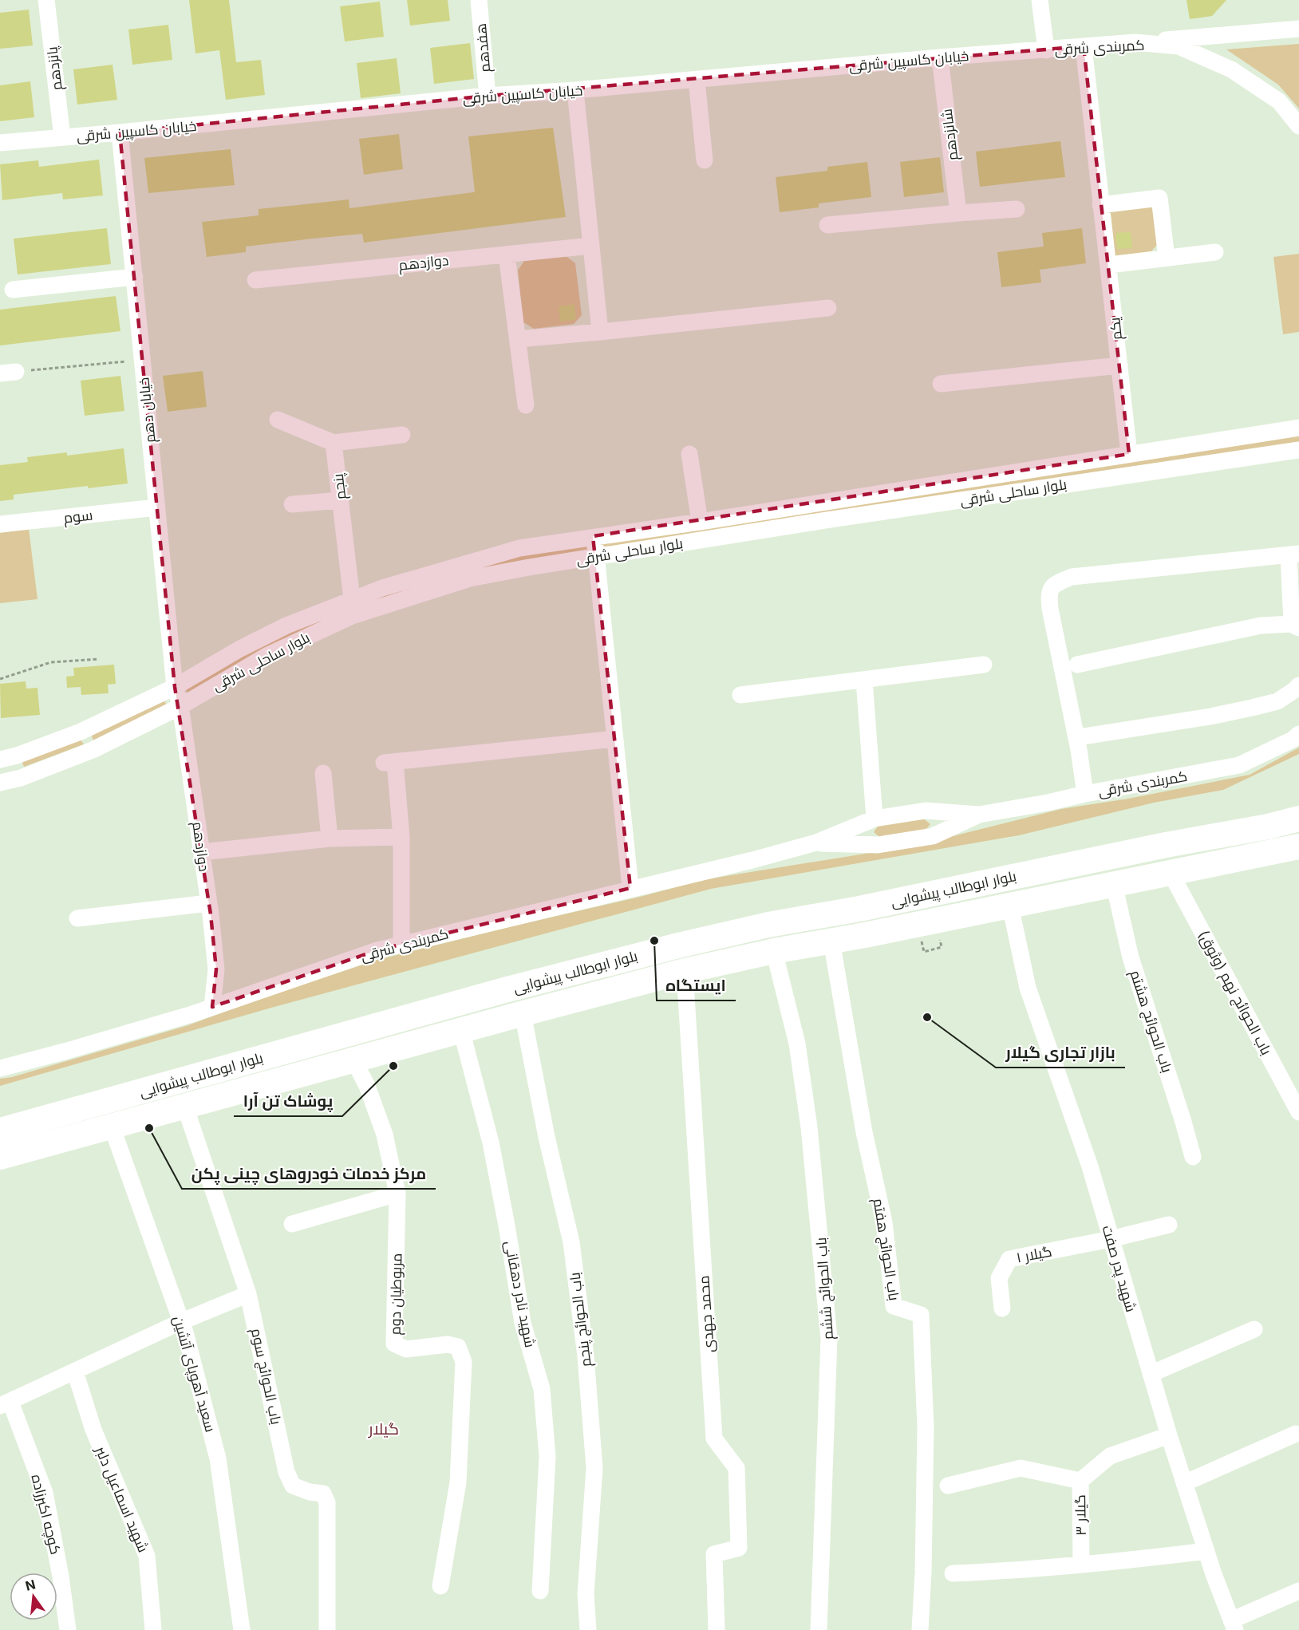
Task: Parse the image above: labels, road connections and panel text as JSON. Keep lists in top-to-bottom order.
{
  "streets": {
    "highway": ["بلوار ابوطالب پیشوایی"],
    "street": [
      "کمربندی شرقی",
      "هفدهم",
      "خیابان کاسپین شرقی",
      "پانزدهم",
      "شانزدهم",
      "دوازدهم",
      "یکم",
      "خیابان دهم",
      "پنجم",
      "بلوار ساحلی شرقی",
      "سوم",
      "باب الحوائج نهم (وثوق)",
      "باب الحوائج هشتم",
      "باب الحوائج هفتم",
      "گیلار ۱",
      "شهید پدر صفت",
      "باب الحوائج ششم",
      "مربوطیان دوم",
      "شهید نادر دهقانی",
      "محمد جهدی",
      "باب الحوائج پنجم",
      "سعید آهوپای آتشین",
      "باب الحوائج سوم",
      "شهید اسماعیل دلبر",
      "کوچه اکبرزاده",
      "گیلار ۳"
    ]
  },
  "crossings": [
    ["کمربندی شرقی", "خیابان کاسپین شرقی"],
    ["کمربندی شرقی", "دوازدهم"],
    ["کمربندی شرقی", "یکم"],
    ["هفدهم", "خیابان کاسپین شرقی"],
    ["خیابان کاسپین شرقی", "پانزدهم"],
    ["خیابان کاسپین شرقی", "شانزدهم"],
    ["خیابان کاسپین شرقی", "خیابان دهم"],
    ["دوازدهم", "خیابان دهم"],
    ["دوازدهم", "بلوار ساحلی شرقی"],
    ["یکم", "بلوار ساحلی شرقی"],
    ["خیابان دهم", "بلوار ساحلی شرقی"],
    ["خیابان دهم", "سوم"],
    ["پنجم", "بلوار ساحلی شرقی"],
    ["بلوار ابوطالب پیشوایی", "باب الحوائج نهم (وثوق)"],
    ["بلوار ابوطالب پیشوایی", "باب الحوائج هشتم"],
    ["بلوار ابوطالب پیشوایی", "باب الحوائج هفتم"],
    ["بلوار ابوطالب پیشوایی", "شهید پدر صفت"],
    ["بلوار ابوطالب پیشوایی", "باب الحوائج ششم"],
    ["بلوار ابوطالب پیشوایی", "مربوطیان دوم"],
    ["بلوار ابوطالب پیشوایی", "شهید نادر دهقانی"],
    ["بلوار ابوطالب پیشوایی", "محمد جهدی"],
    ["بلوار ابوطالب پیشوایی", "باب الحوائج پنجم"],
    ["بلوار ابوطالب پیشوایی", "سعید آهوپای آتشین"],
    ["بلوار ابوطالب پیشوایی", "باب الحوائج سوم"],
    ["گیلار ۱", "شهید پدر صفت"],
    ["شهید پدر صفت", "گیلار ۳"]
  ],
  "districts": ["گیلار"],
  "places": [
    "ایستگاه",
    "بازار تجاری گیلار",
    "پوشاک تن آرا",
    "مرکز خدمات خودروهای چینی پکن"
  ],
  "north": "top"
}
